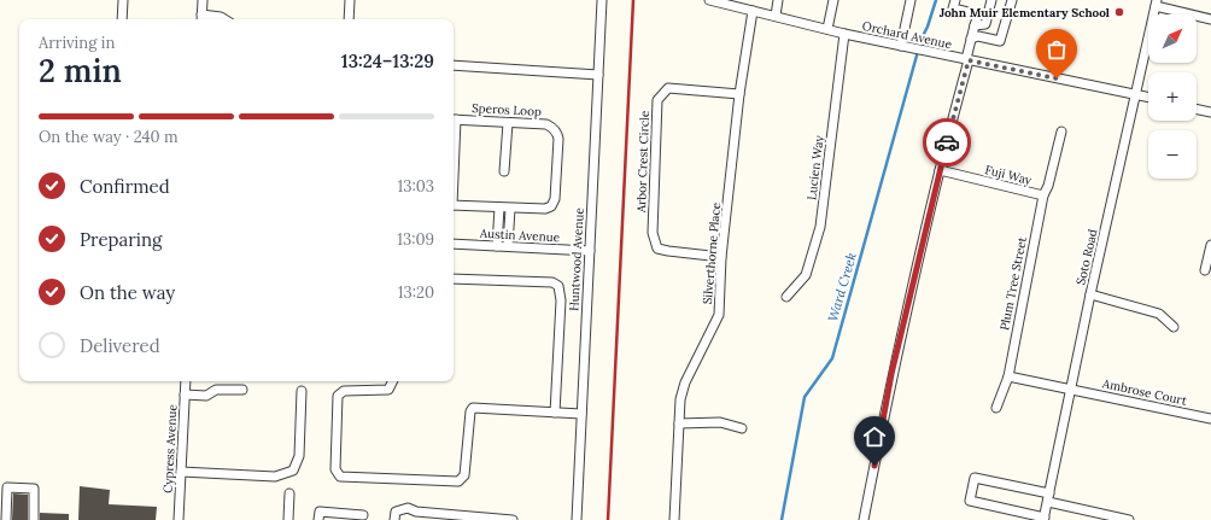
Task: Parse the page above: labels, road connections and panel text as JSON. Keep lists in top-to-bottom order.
{
  "streets": {
    "street": [
      "Orchard Avenue",
      "Speros Loop",
      "Arbor Crest Circle",
      "Lucien Way",
      "Fuji Way",
      "Austin Avenue",
      "Silverthorne Place",
      "Soto Road",
      "Huntwood Avenue",
      "Plum Tree Street",
      "Ambrose Court",
      "Cypress Avenue"
    ]
  },
  "crossings": [
    ["Orchard Avenue", "Lucien Way"],
    ["Orchard Avenue", "Silverthorne Place"],
    ["Orchard Avenue", "Soto Road"],
    ["Arbor Crest Circle", "Silverthorne Place"],
    ["Fuji Way", "Plum Tree Street"],
    ["Austin Avenue", "Huntwood Avenue"],
    ["Soto Road", "Ambrose Court"]
  ],
  "water": ["Ward Creek"],
  "places": ["John Muir Elementary School"],
  "north": "top right",
  "page": {
    "map_buttons": ["+", "−"],
    "heading": ["2 min", "Arriving in", "13:24–13:29"],
    "bar": "On the way · 240 m",
    "list": [
      ["Confirmed", "13:03"],
      ["Preparing", "13:09"],
      ["On the way", "13:20"],
      "Delivered"
    ]
  }
}
